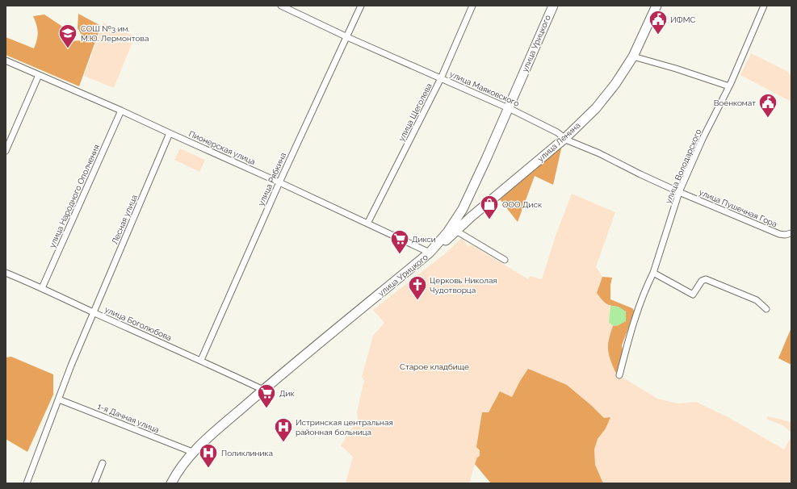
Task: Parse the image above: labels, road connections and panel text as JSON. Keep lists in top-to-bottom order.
{
  "streets": {
    "street": [
      "улица Урицкого",
      "улица Маяковского",
      "улица Щеголева",
      "улица Ленина",
      "Пионерская улица",
      "улица Володарского",
      "улица Рябкина",
      "улица Народного Ополчения",
      "улица Пушечная Гора",
      "Лесная улица",
      "улица Боголюбова",
      "1-я Дачная улица"
    ]
  },
  "crossings": [
    ["улица Урицкого", "улица Маяковского"],
    ["улица Урицкого", "улица Ленина"],
    ["улица Урицкого", "Пионерская улица"],
    ["улица Урицкого", "улица Боголюбова"],
    ["улица Урицкого", "1-я Дачная улица"],
    ["улица Маяковского", "улица Щеголева"],
    ["улица Маяковского", "улица Ленина"],
    ["улица Маяковского", "улица Володарского"],
    ["улица Маяковского", "улица Рябкина"],
    ["улица Маяковского", "улица Пушечная Гора"],
    ["улица Щеголева", "Пионерская улица"],
    ["улица Ленина", "Пионерская улица"],
    ["Пионерская улица", "улица Рябкина"],
    ["Пионерская улица", "улица Народного Ополчения"],
    ["Пионерская улица", "Лесная улица"],
    ["улица Володарского", "улица Пушечная Гора"],
    ["улица Рябкина", "улица Боголюбова"],
    ["улица Народного Ополчения", "улица Боголюбова"],
    ["Лесная улица", "улица Боголюбова"],
    ["Лесная улица", "1-я Дачная улица"]
  ],
  "parks": ["Старое кладбище"],
  "places": {
    "public building": ["ИФМС", "Военкомат"],
    "school or university": ["СОШ №3 им. М.Ю. Лермонтова"],
    "shop": ["ООО Диск"],
    "supermarket": ["Дикси", "Дик"],
    "church": ["Церковь Николая Чудотворца"],
    "hospital": ["Истринская центральная районная больница", "Поликлиника"]
  }
}
